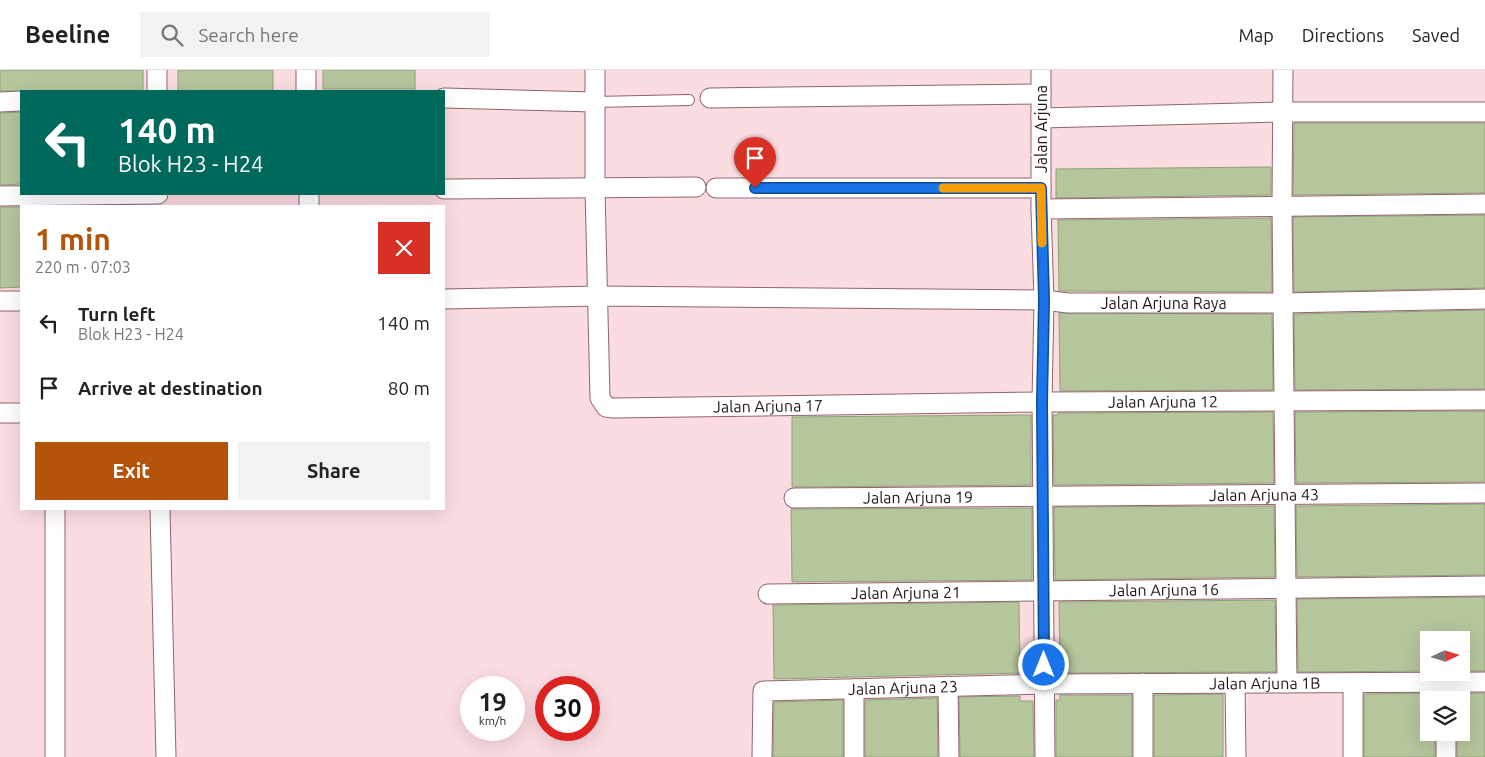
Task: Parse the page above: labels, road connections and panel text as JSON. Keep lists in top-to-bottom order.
{
  "streets": {
    "street": [
      "Jalan Arjuna",
      "Jalan Arjuna Raya",
      "Jalan Arjuna 12",
      "Jalan Arjuna 17",
      "Jalan Arjuna 43",
      "Jalan Arjuna 19",
      "Jalan Arjuna 16",
      "Jalan Arjuna 21",
      "Jalan Arjuna 1B",
      "Jalan Arjuna 23"
    ]
  },
  "crossings": [
    ["Jalan Arjuna", "Jalan Arjuna Raya"],
    ["Jalan Arjuna", "Jalan Arjuna 12"],
    ["Jalan Arjuna", "Jalan Arjuna 17"],
    ["Jalan Arjuna", "Jalan Arjuna 43"],
    ["Jalan Arjuna", "Jalan Arjuna 19"],
    ["Jalan Arjuna", "Jalan Arjuna 16"],
    ["Jalan Arjuna", "Jalan Arjuna 21"],
    ["Jalan Arjuna", "Jalan Arjuna 1B"],
    ["Jalan Arjuna", "Jalan Arjuna 23"],
    ["Jalan Arjuna Raya", "Jalan Arjuna 17"],
    ["Jalan Arjuna 12", "Jalan Arjuna 17"],
    ["Jalan Arjuna 43", "Jalan Arjuna 19"],
    ["Jalan Arjuna 16", "Jalan Arjuna 21"],
    ["Jalan Arjuna 1B", "Jalan Arjuna 23"]
  ],
  "north": "right",
  "page": {
    "header": "Beeline",
    "search": "Search here",
    "nav": ["Map", "Directions", "Saved"],
    "turn": ["140 m", "Blok H23 - H24"],
    "heading": ["1 min", "220 m · 07:03"],
    "list": [
      {
        "name": "Turn left",
        "note": "Blok H23 - H24",
        "value": "140 m"
      },
      {
        "name": "Arrive at destination",
        "value": "80 m"
      }
    ],
    "buttons": ["Exit", "Share"],
    "speed": "19 km/h",
    "limit": "30"
  }
}
